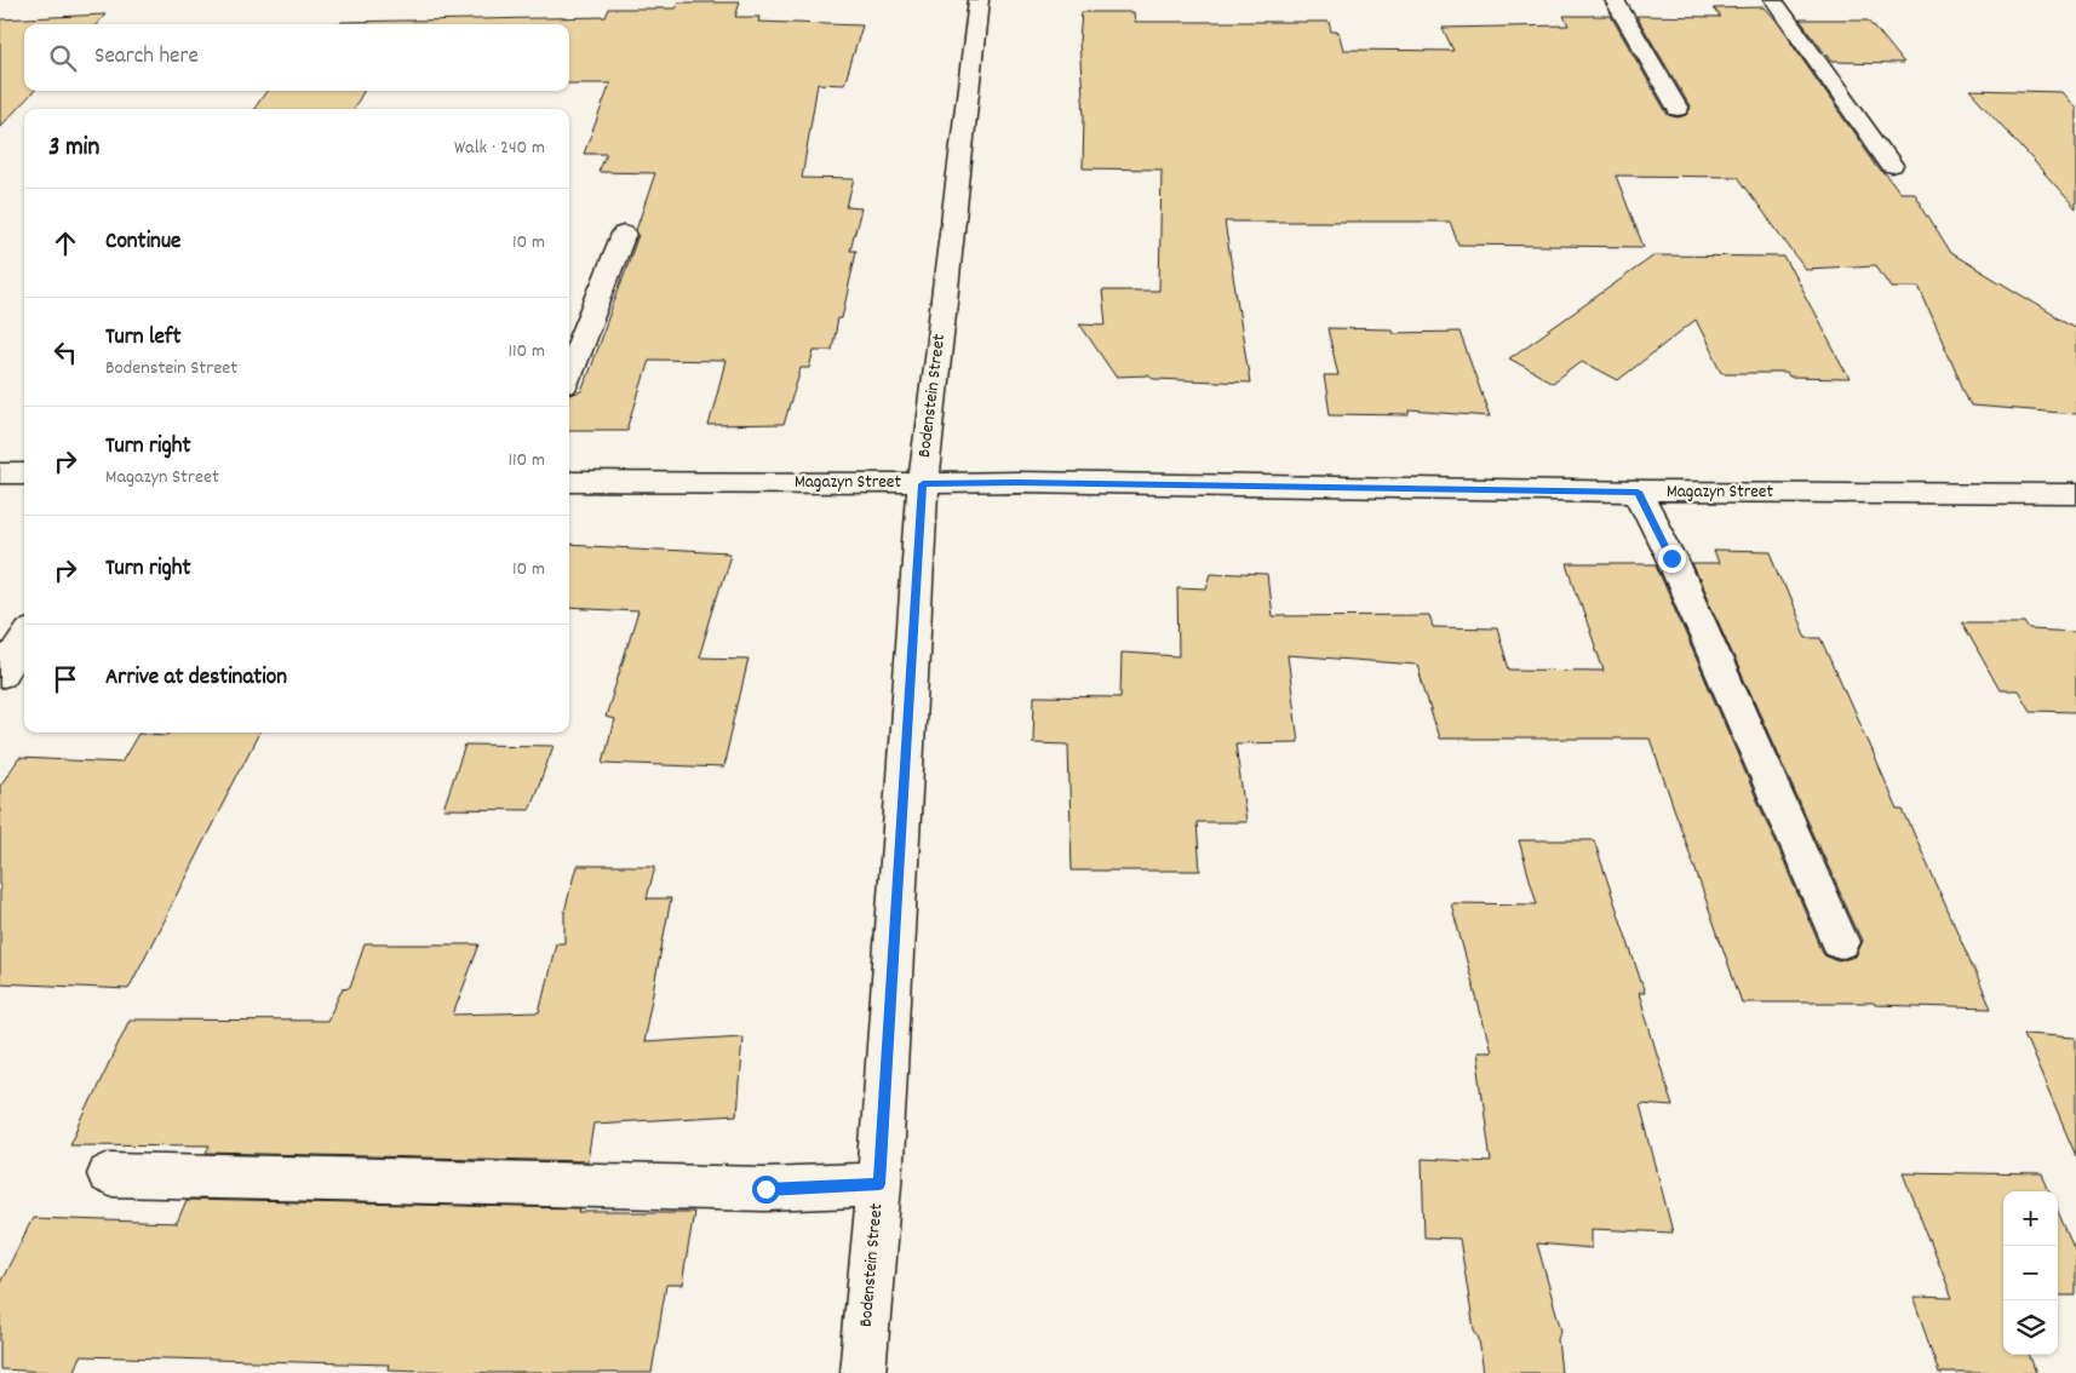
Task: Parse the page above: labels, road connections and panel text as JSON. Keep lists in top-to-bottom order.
{
  "streets": {
    "street": ["Bodenstein Street", "Magazyn Street"]
  },
  "crossings": [
    ["Bodenstein Street", "Magazyn Street"]
  ],
  "page": {
    "search": "Search here",
    "heading": ["3 min", "Walk · 240 m"],
    "list": [
      ["Continue", "10 m"],
      ["Turn left", "Bodenstein Street", "110 m"],
      ["Turn right", "Magazyn Street", "110 m"],
      ["Turn right", "10 m"],
      "Arrive at destination"
    ],
    "map_buttons": ["+", "−"]
  }
}
